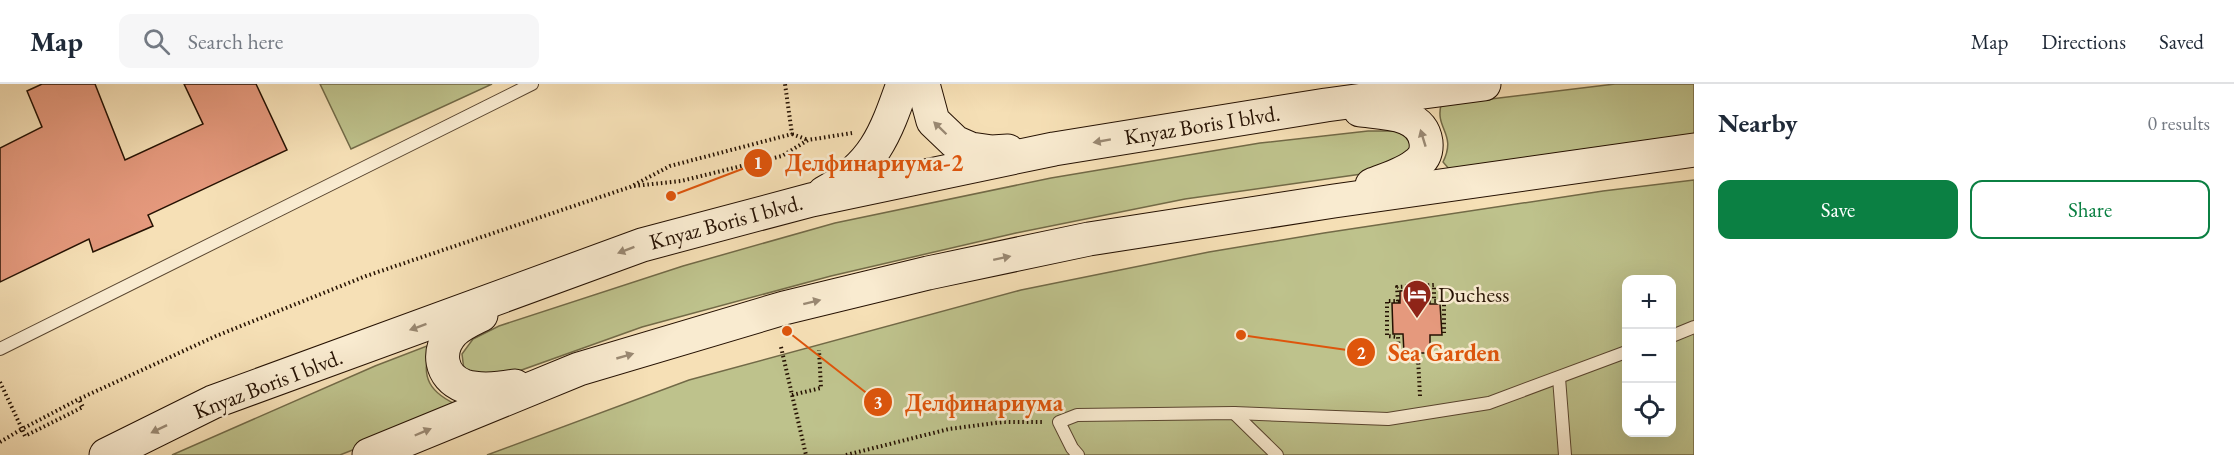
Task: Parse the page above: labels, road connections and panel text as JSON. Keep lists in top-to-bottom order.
{
  "streets": {
    "main road": ["Knyaz Boris I blvd."]
  },
  "places": {
    "other": ["Делфинариума-2", "Делфинариума", "Sea Garden"],
    "hotel": ["Duchess"]
  },
  "page": {
    "header": "Map",
    "search": "Search here",
    "nav": ["Map", "Directions", "Saved"],
    "heading": ["Nearby", "0 results"],
    "buttons": ["Save", "Share"],
    "map_buttons": ["+", "−"]
  }
}
